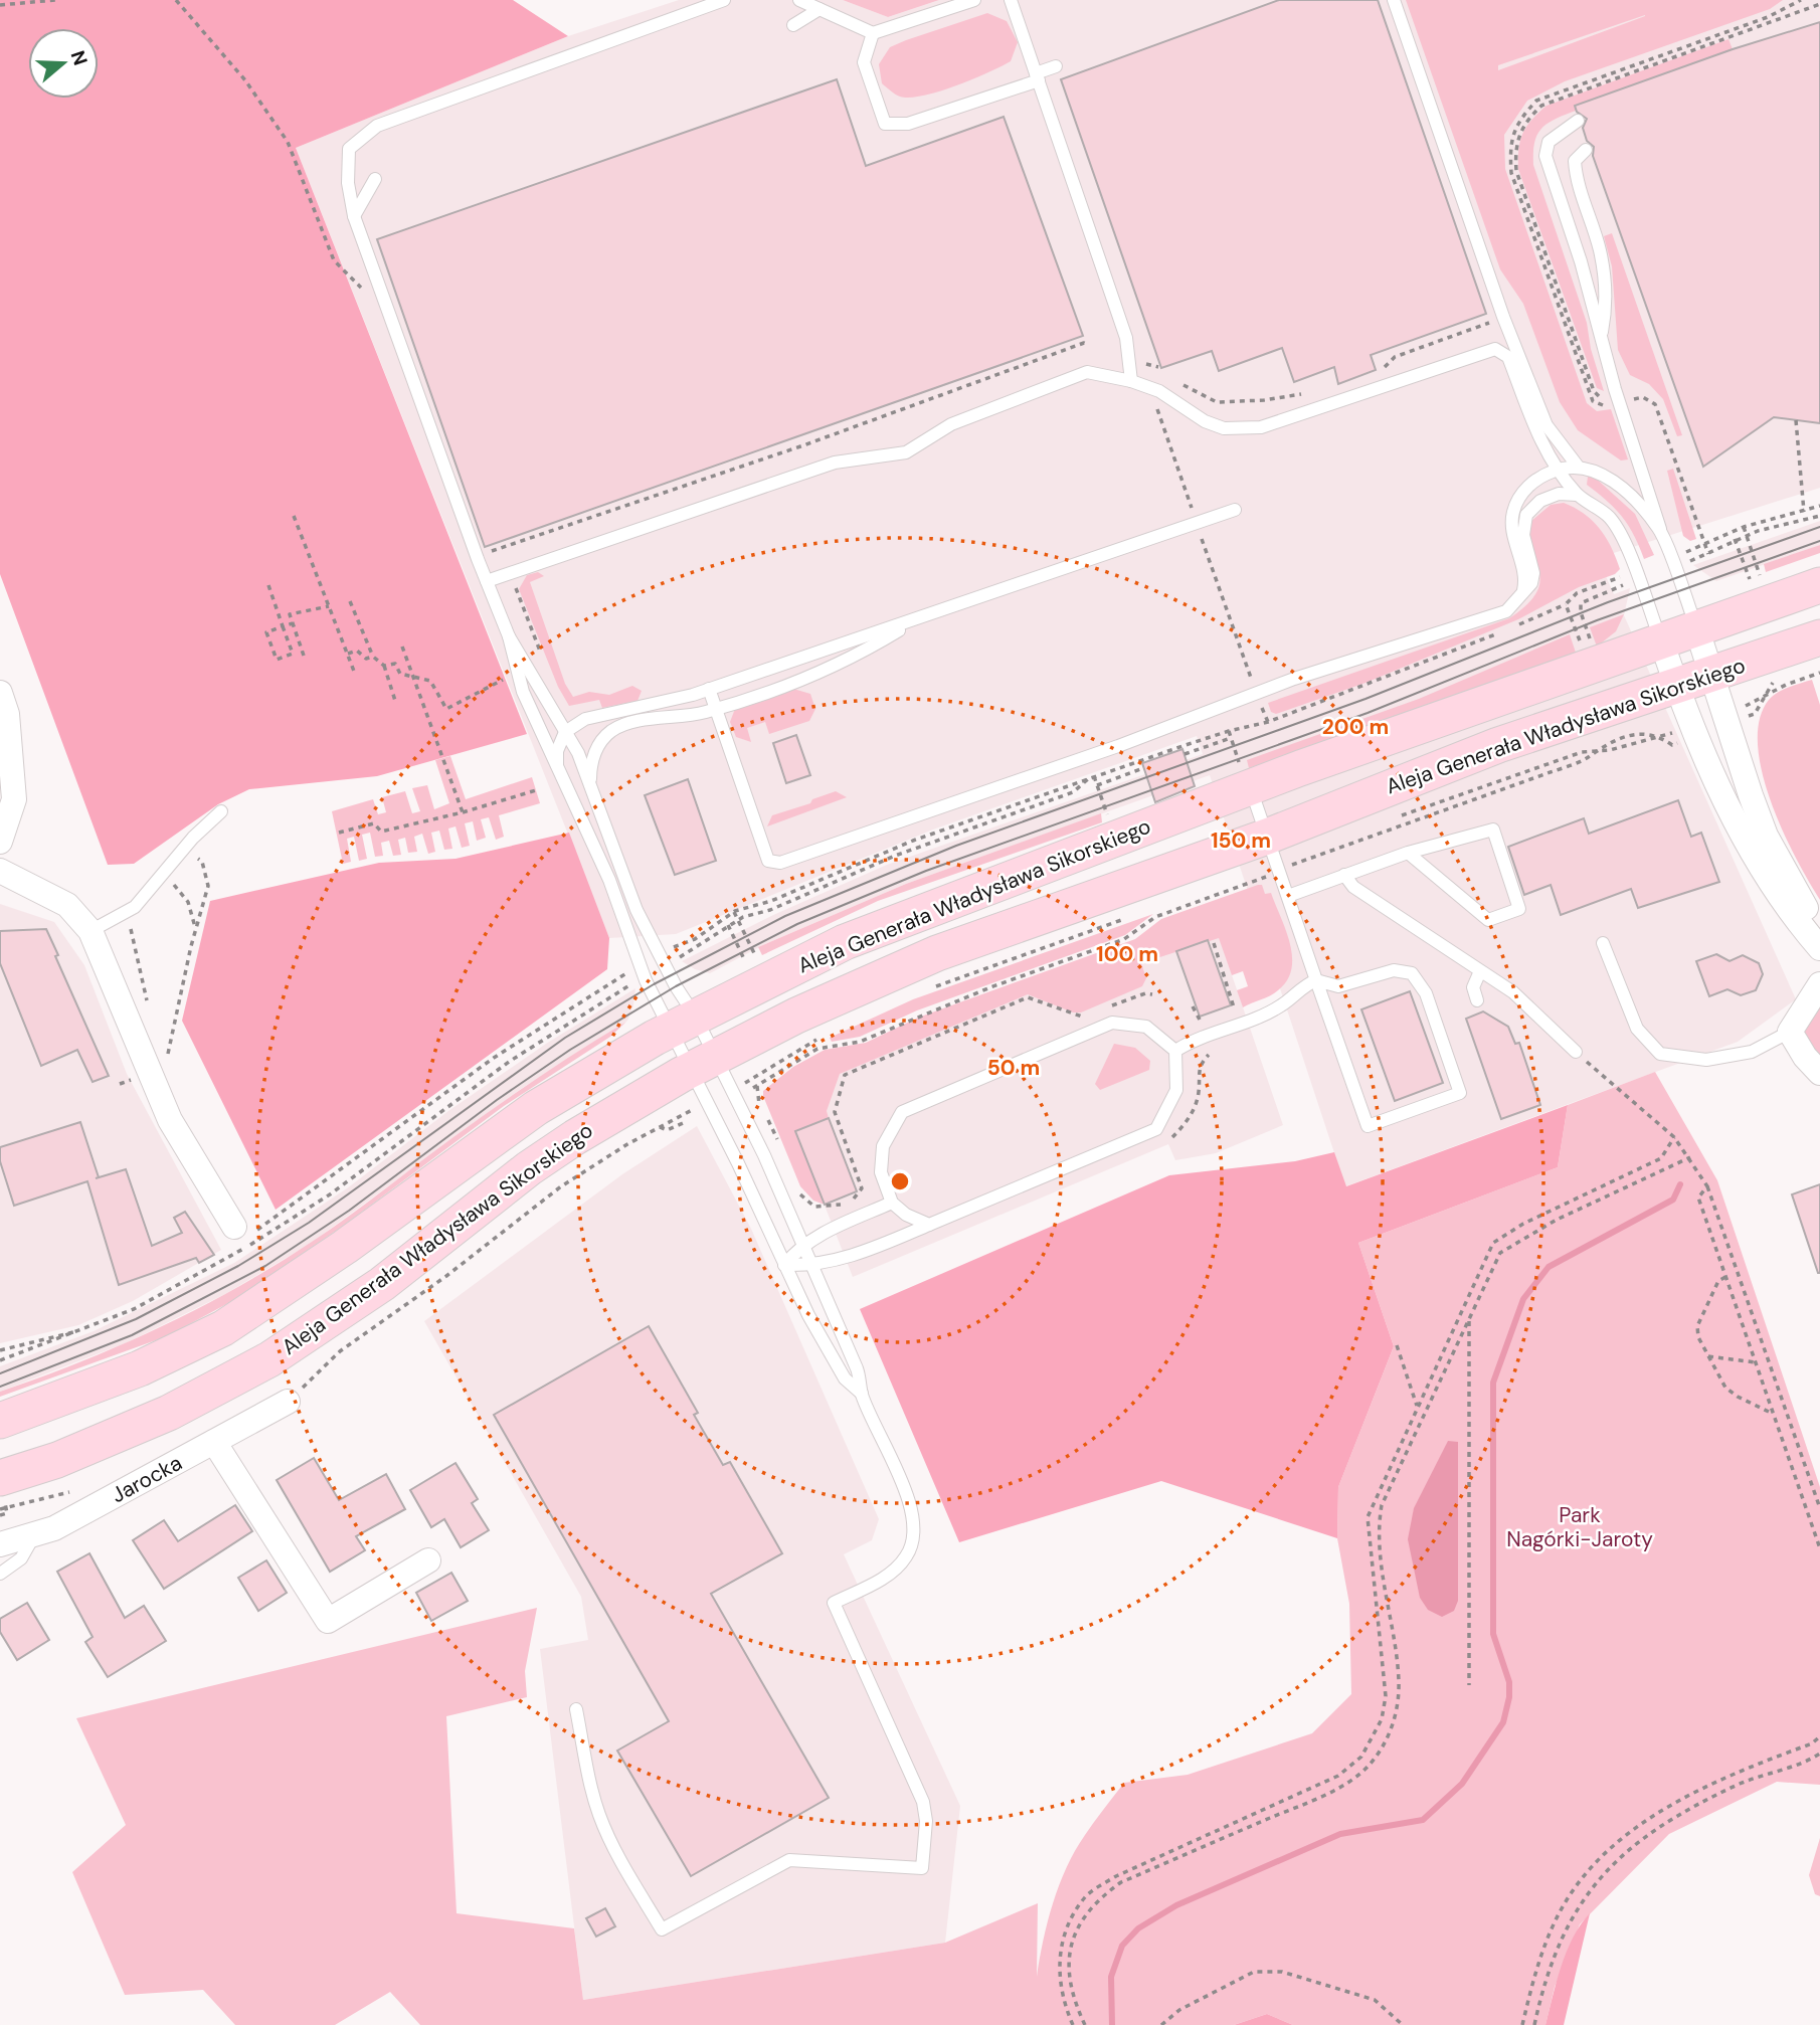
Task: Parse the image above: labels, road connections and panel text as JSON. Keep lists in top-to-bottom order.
{
  "streets": {
    "main road": ["Aleja Generała Władysława Sikorskiego"],
    "street": ["Jarocka"]
  },
  "parks": ["Park Nagórki-Jaroty"],
  "north": "right",
  "rings": [
    "200 m",
    "150 m",
    "100 m",
    "50 m"
  ]
}
